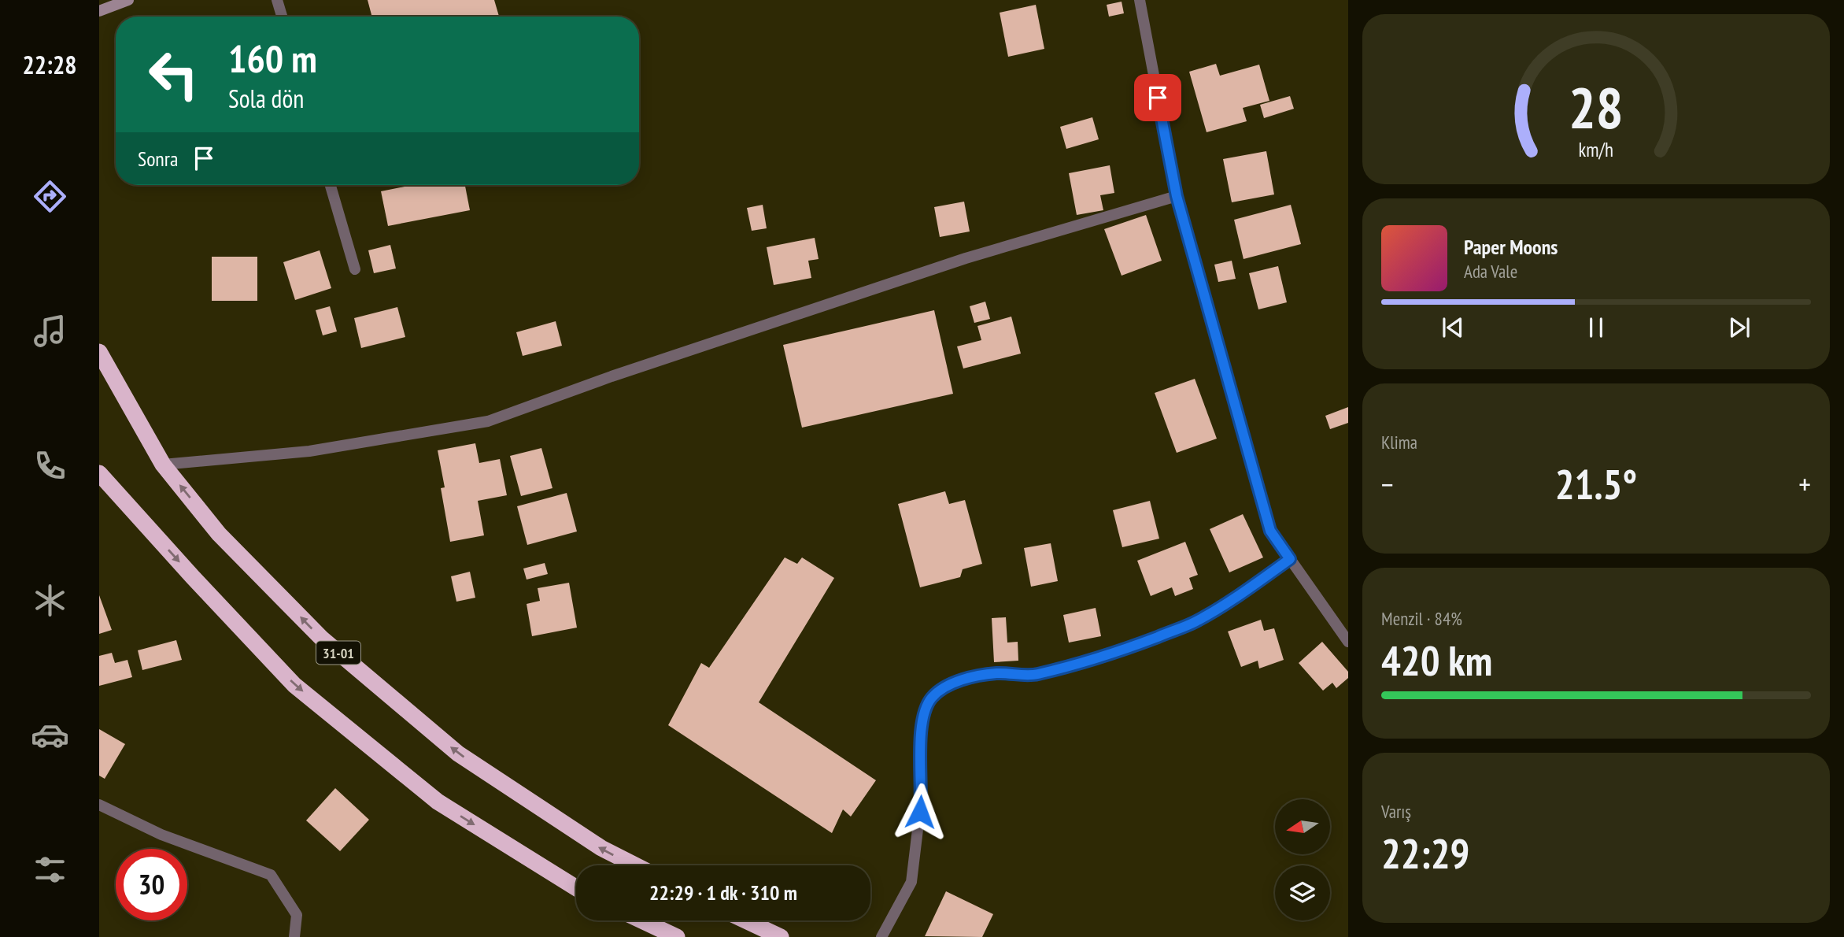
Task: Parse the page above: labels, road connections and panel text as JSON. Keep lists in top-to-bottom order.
{
  "streets": {
    "highway": ["31-01"]
  },
  "north": "left",
  "page": {
    "tabs": "22:28",
    "turn": ["160 m", "Sola dön"],
    "then": "Sonra",
    "song": ["Paper Moons", "Ada Vale"],
    "tile": [
      "Klima",
      ["Menzil · 84%", "420 km"],
      ["Varış", "22:29"]
    ],
    "heat": ["−", "21.5°", "+"],
    "limit": "30",
    "trip": "22:29 · 1 dk · 310 m",
    "gauge": ["28", "km/h"]
  }
}
